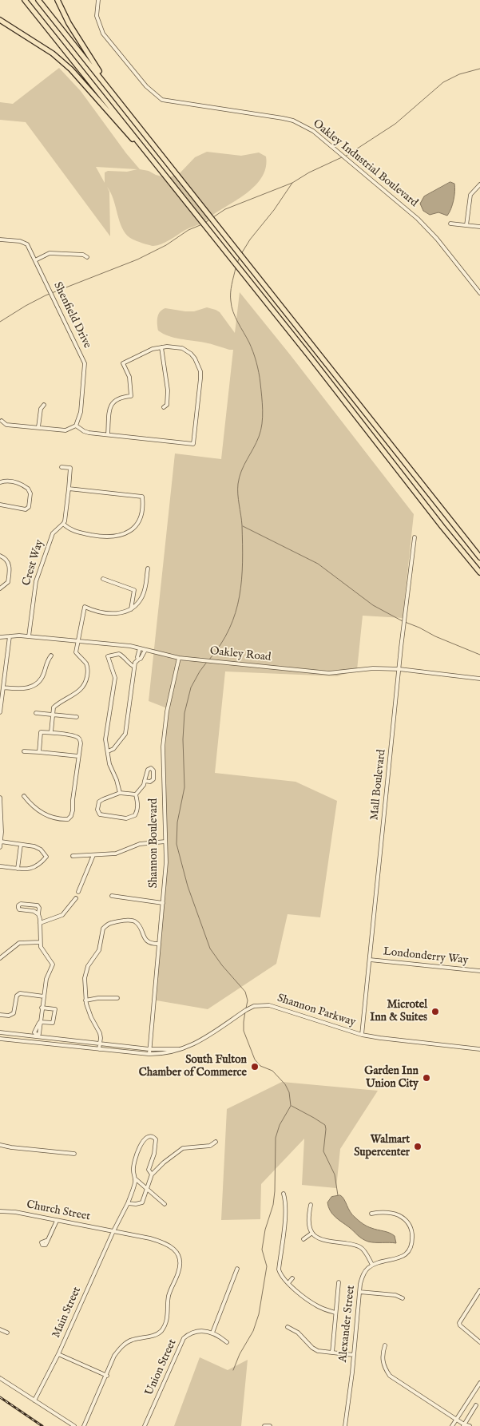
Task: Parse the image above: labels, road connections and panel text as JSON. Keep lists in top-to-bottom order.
{
  "streets": {
    "street": [
      "Oakley Industrial Boulevard",
      "Shenfield Drive",
      "Crest Way",
      "Oakley Road",
      "Mall Boulevard",
      "Shannon Boulevard",
      "Londonderry Way",
      "Shannon Parkway",
      "Church Street",
      "Main Street",
      "Alexander Street",
      "Union Street"
    ]
  },
  "crossings": [
    ["Crest Way", "Oakley Road"],
    ["Oakley Road", "Mall Boulevard"],
    ["Oakley Road", "Shannon Boulevard"],
    ["Mall Boulevard", "Londonderry Way"],
    ["Mall Boulevard", "Shannon Parkway"],
    ["Shannon Boulevard", "Shannon Parkway"],
    ["Church Street", "Main Street"]
  ],
  "places": [
    "Microtel Inn & Suites",
    "South Fulton Chamber of Commerce",
    "Garden Inn Union City",
    "Walmart Supercenter"
  ]
}
